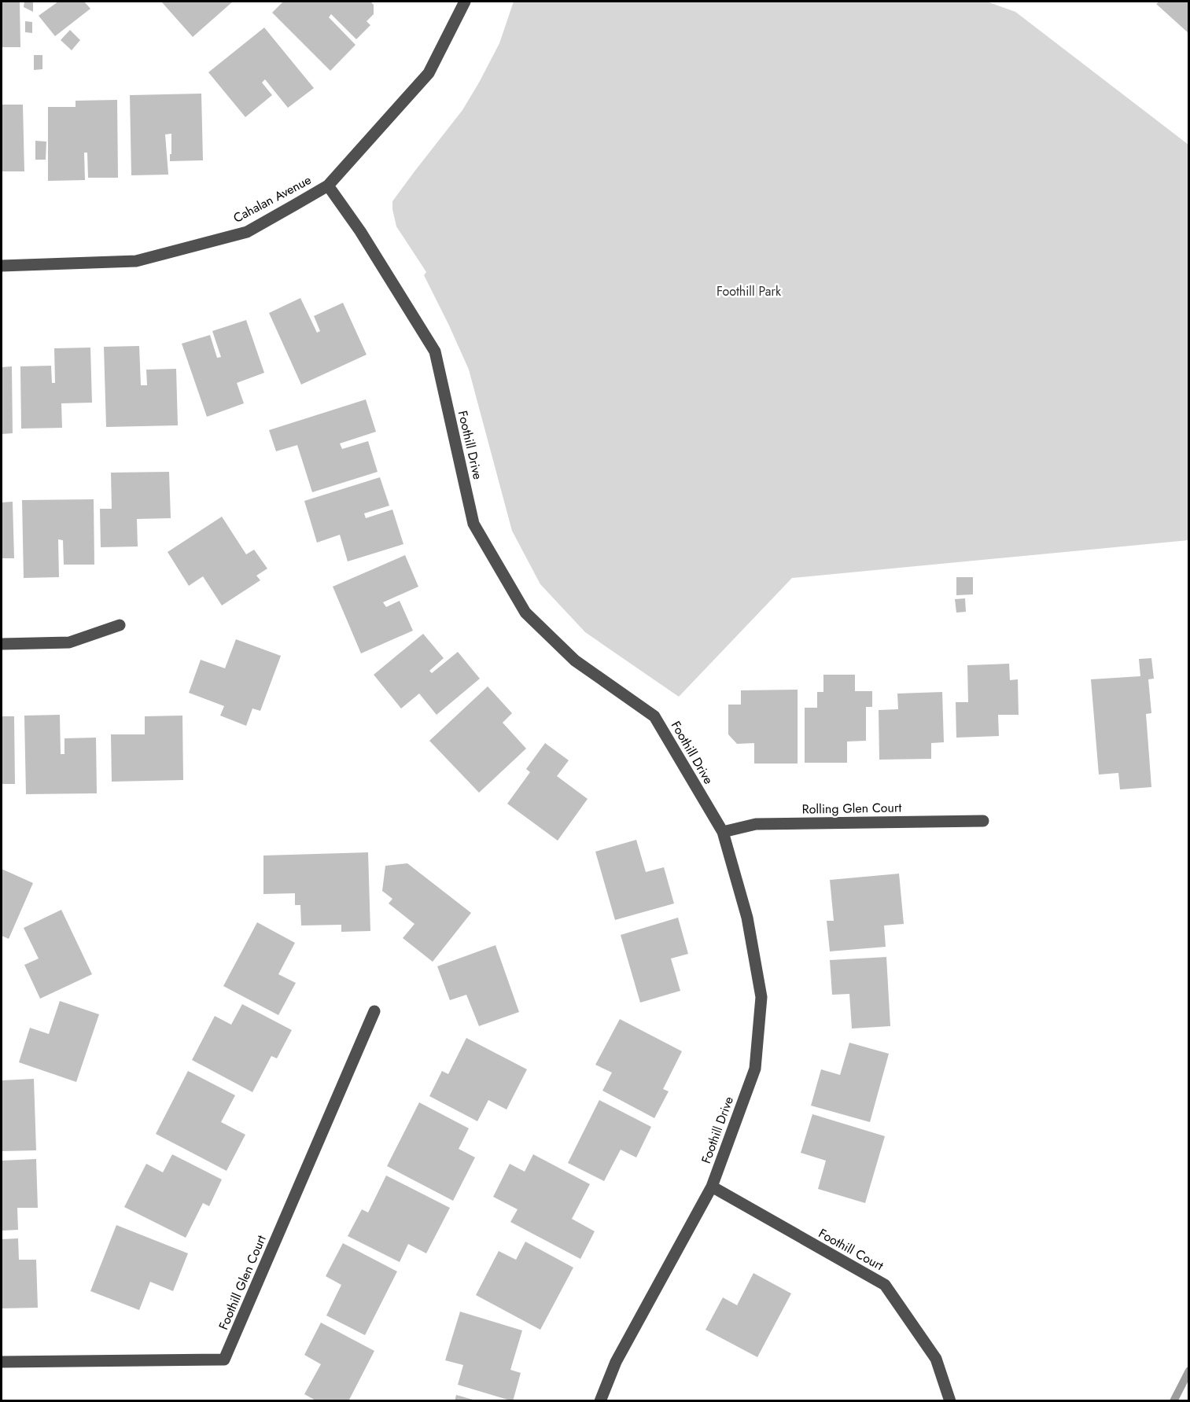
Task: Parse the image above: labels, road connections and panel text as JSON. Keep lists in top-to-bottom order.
{
  "streets": {
    "street": [
      "Cahalan Avenue",
      "Foothill Drive",
      "Rolling Glen Court",
      "Foothill Court",
      "Foothill Glen Court"
    ]
  },
  "crossings": [
    ["Cahalan Avenue", "Foothill Drive"],
    ["Foothill Drive", "Rolling Glen Court"],
    ["Foothill Drive", "Foothill Court"]
  ],
  "parks": ["Foothill Park"]
}
